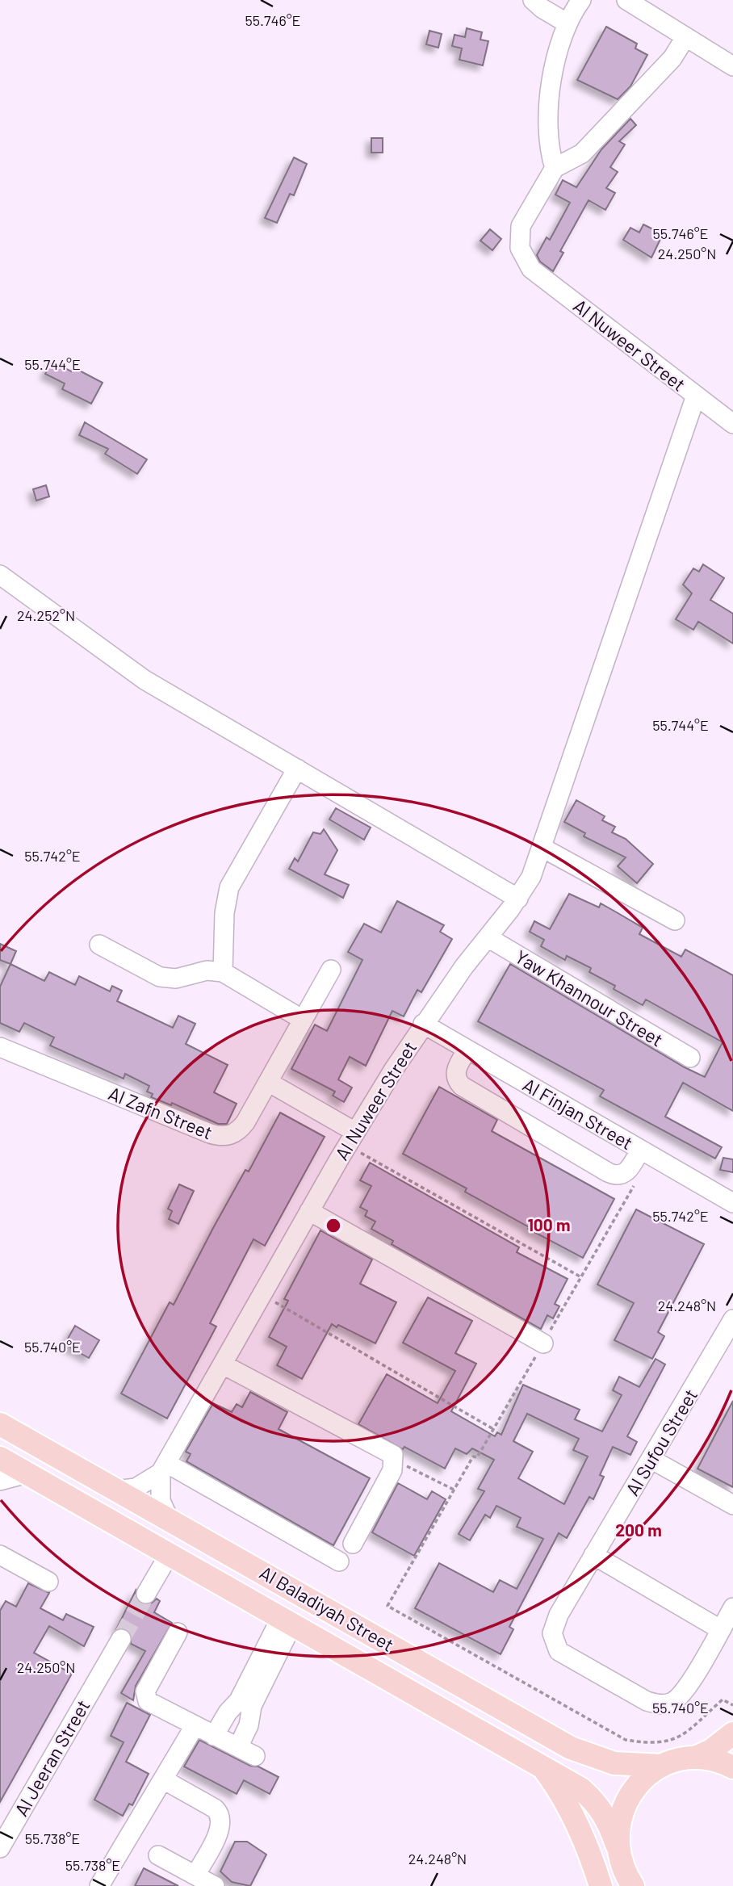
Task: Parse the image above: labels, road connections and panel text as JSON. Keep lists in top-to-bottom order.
{
  "streets": {
    "main road": ["Al Baladiyah Street"],
    "street": [
      "Al Nuweer Street",
      "Yaw Khannour Street",
      "Al Zafn Street",
      "Al Finjan Street",
      "Al Sufou Street",
      "Al Jeeran Street"
    ]
  },
  "crossings": [
    ["Al Nuweer Street", "Yaw Khannour Street"],
    ["Al Nuweer Street", "Al Finjan Street"],
    ["Al Nuweer Street", "Al Baladiyah Street"]
  ],
  "coordinates": [
    "55.746°E",
    "24.250°N",
    "55.744°E",
    "24.252°N",
    "55.742°E",
    "24.248°N",
    "55.740°E",
    "55.738°E"
  ],
  "rings": ["100 m", "200 m"]
}
